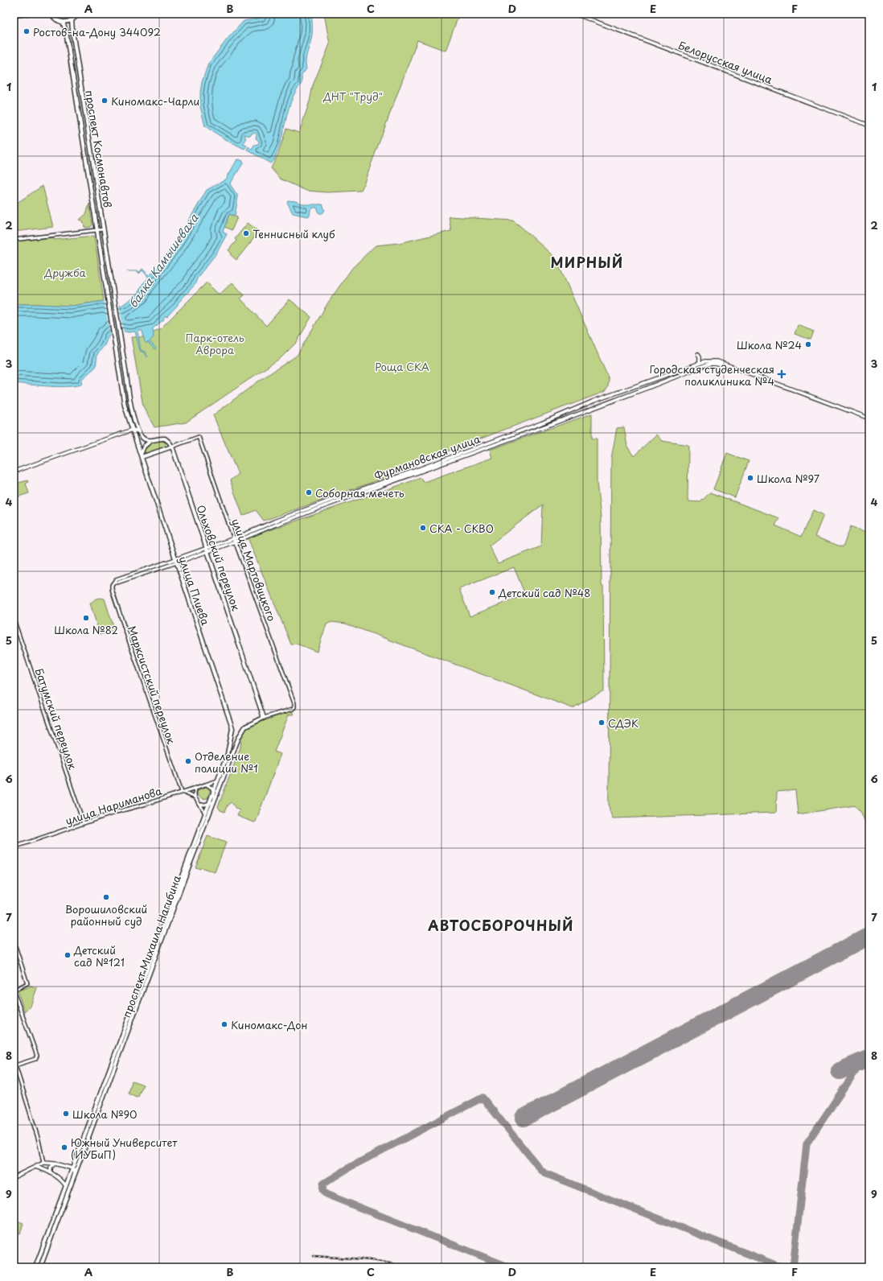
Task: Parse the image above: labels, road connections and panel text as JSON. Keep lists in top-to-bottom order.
{
  "streets": {
    "main road": [
      "Белорусская улица",
      "проспект Космонавтов",
      "Фурмановская улица",
      "Ольховский переулок",
      "улица Плиева",
      "проспект Михаила Нагибина"
    ],
    "street": [
      "улица Мартовицкого",
      "Марксистский переулок",
      "Батумский переулок",
      "улица Нариманова"
    ]
  },
  "crossings": [
    ["Фурмановская улица", "Ольховский переулок"],
    ["Фурмановская улица", "улица Мартовицкого"],
    ["Фурмановская улица", "улица Плиева"],
    ["Фурмановская улица", "Марксистский переулок"],
    ["Ольховский переулок", "улица Мартовицкого"],
    ["Ольховский переулок", "проспект Михаила Нагибина"],
    ["улица Мартовицкого", "проспект Михаила Нагибина"],
    ["улица Плиева", "проспект Михаила Нагибина"],
    ["Марксистский переулок", "улица Нариманова"],
    ["Батумский переулок", "улица Нариманова"],
    ["улица Нариманова", "проспект Михаила Нагибина"]
  ],
  "districts": ["МИРНЫЙ", "АВТОСБОРОЧНЫЙ"],
  "water": ["балка Камышеваха"],
  "parks": [
    "ДНТ \"Труд\"",
    "Дружба",
    "Парк-отель Аврора",
    "Роща СКА"
  ],
  "places": {
    "other": [
      "Ростов-на-Дону 344092",
      "Киномакс-Чарли",
      "Теннисный клуб",
      "Школа №24",
      "Школа №97",
      "Соборная мечеть",
      "СКА - СКВО",
      "Детский сад №48",
      "Школа №82",
      "СДЭК",
      "Отделение полиции №1",
      "Ворошиловский районный суд",
      "Детский сад №121",
      "Киномакс-Дон",
      "Школа №90",
      "Южный Университет (ИУБиП)"
    ],
    "health": ["Городская студенческая поликлиника №4"]
  },
  "grid": {
    "columns": [
      "A",
      "B",
      "C",
      "D",
      "E",
      "F"
    ],
    "rows": [
      "1",
      "2",
      "3",
      "4",
      "5",
      "6",
      "7",
      "8",
      "9"
    ]
  }
}
